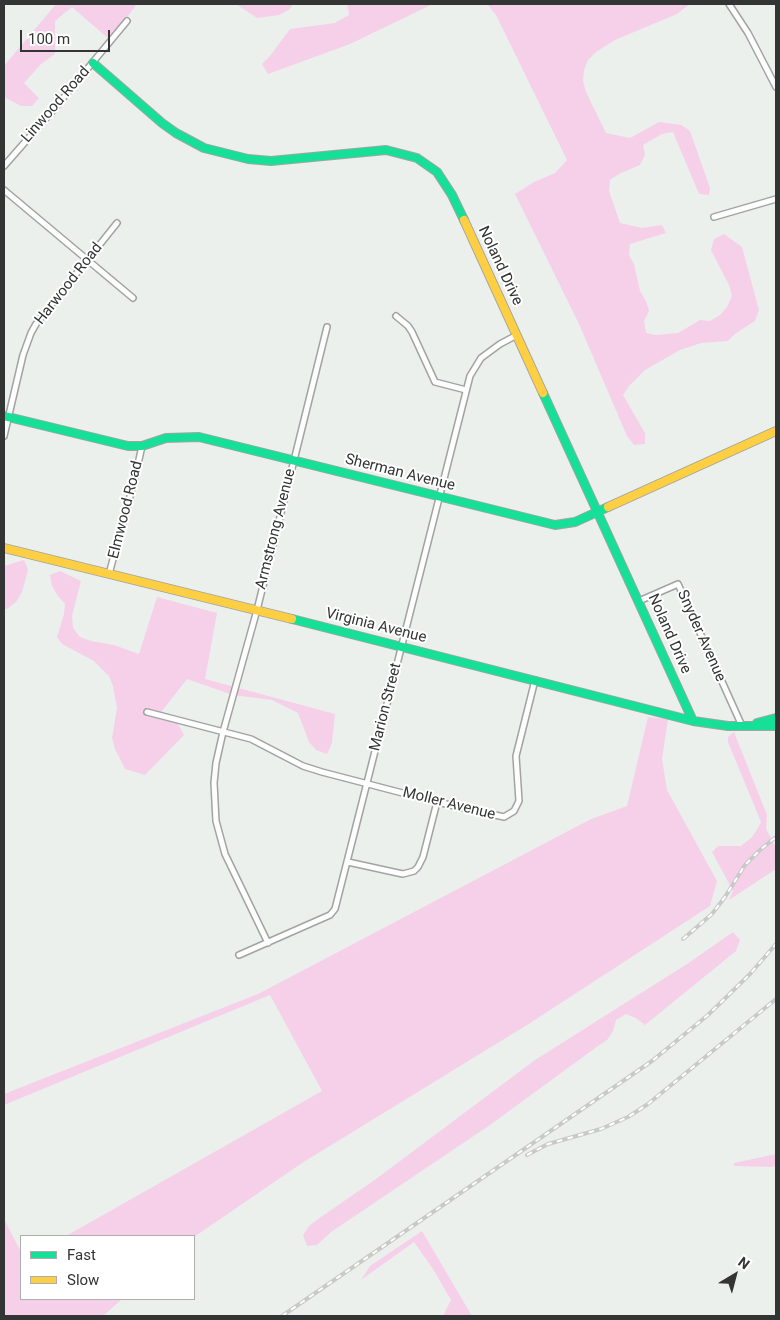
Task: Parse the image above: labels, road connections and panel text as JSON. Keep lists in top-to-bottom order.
{
  "streets": {
    "street": [
      "Linwood Road",
      "Noland Drive",
      "Harwood Road",
      "Sherman Avenue",
      "Elmwood Road",
      "Armstrong Avenue",
      "Virginia Avenue",
      "Snyder Avenue",
      "Marion Street",
      "Moller Avenue"
    ]
  },
  "crossings": [
    ["Linwood Road", "Noland Drive"],
    ["Noland Drive", "Sherman Avenue"],
    ["Noland Drive", "Virginia Avenue"],
    ["Noland Drive", "Snyder Avenue"],
    ["Noland Drive", "Marion Street"],
    ["Harwood Road", "Sherman Avenue"],
    ["Sherman Avenue", "Elmwood Road"],
    ["Sherman Avenue", "Armstrong Avenue"],
    ["Sherman Avenue", "Marion Street"],
    ["Elmwood Road", "Virginia Avenue"],
    ["Armstrong Avenue", "Virginia Avenue"],
    ["Armstrong Avenue", "Marion Street"],
    ["Armstrong Avenue", "Moller Avenue"],
    ["Virginia Avenue", "Snyder Avenue"],
    ["Virginia Avenue", "Marion Street"],
    ["Virginia Avenue", "Moller Avenue"],
    ["Marion Street", "Moller Avenue"]
  ],
  "legend": ["Fast", "Slow"],
  "scale_bar": "100 m",
  "north": "top right"
}
